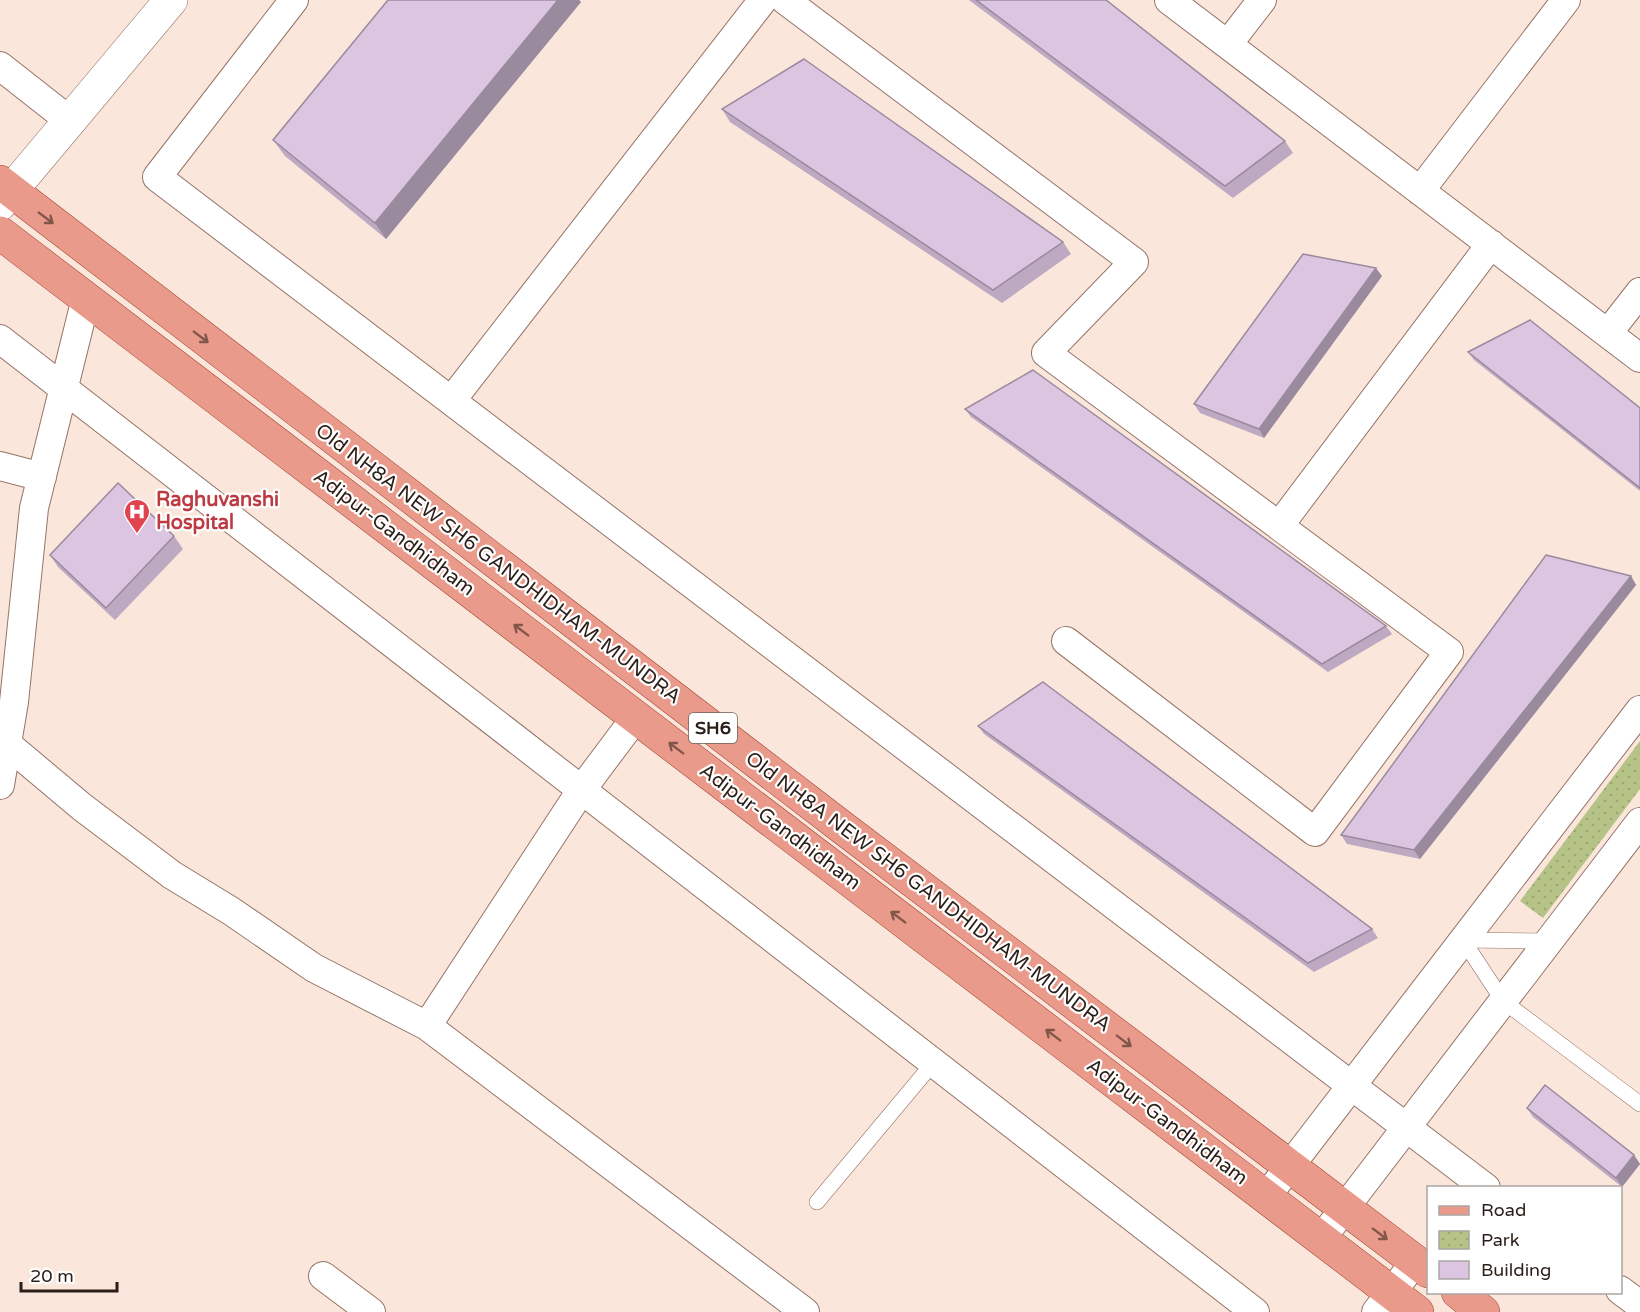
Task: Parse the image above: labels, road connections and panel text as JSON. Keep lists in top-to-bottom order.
{
  "streets": {
    "main road": ["Adipur-Gandhidham", "Old NH8A NEW SH6 GANDHIDHAM-MUNDRA", "SH6"]
  },
  "one_way": ["Adipur-Gandhidham", "Old NH8A NEW SH6 GANDHIDHAM-MUNDRA"],
  "places": {
    "hospital": ["Raghuvanshi Hospital"]
  },
  "legend": ["Road", "Park", "Building"],
  "scale_bar": "20 m"
}
